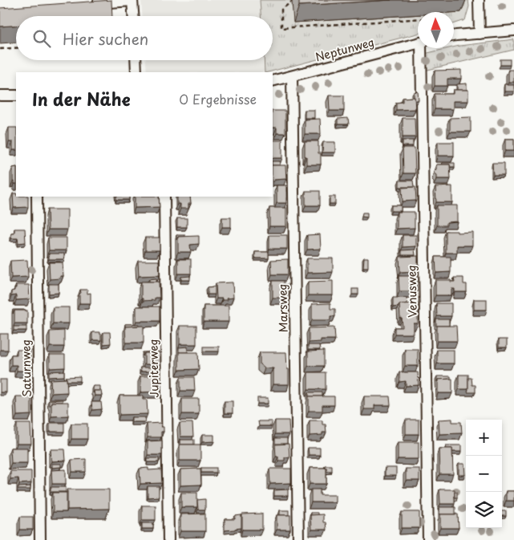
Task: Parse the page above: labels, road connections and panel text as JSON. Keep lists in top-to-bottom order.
{
  "streets": {
    "street": [
      "Neptunweg",
      "Venusweg",
      "Marsweg",
      "Saturnweg",
      "Jupiterweg"
    ]
  },
  "crossings": [
    ["Neptunweg", "Marsweg"]
  ],
  "north": "top",
  "page": {
    "search": "Hier suchen",
    "heading": ["In der Nähe", "0 Ergebnisse"],
    "map_buttons": ["+", "−"]
  }
}
